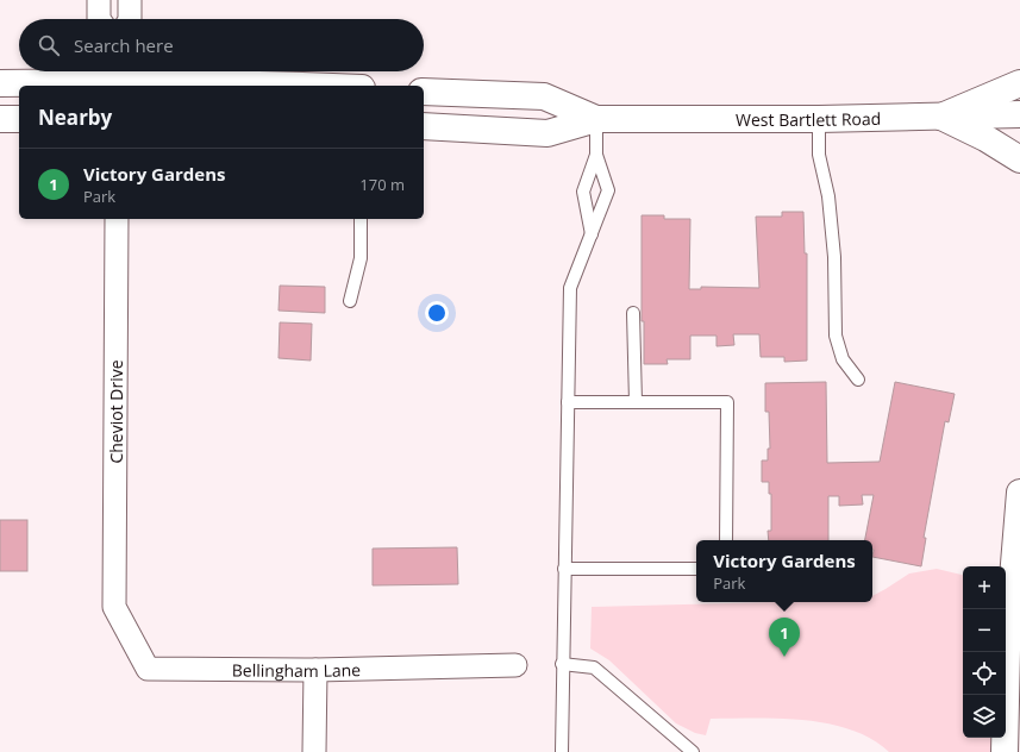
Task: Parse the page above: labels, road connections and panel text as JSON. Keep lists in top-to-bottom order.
{
  "streets": {
    "street": ["West Bartlett Road", "Cheviot Drive", "Bellingham Lane"]
  },
  "crossings": [
    ["Cheviot Drive", "Bellingham Lane"]
  ],
  "page": {
    "search": "Search here",
    "heading": "Nearby",
    "list": [
      {
        "mark": "1",
        "name": "Victory Gardens",
        "note": "Park",
        "value": "170 m"
      }
    ],
    "popup": ["Victory Gardens", "Park"],
    "map_buttons": ["+", "−"],
    "pins": "1"
  }
}
